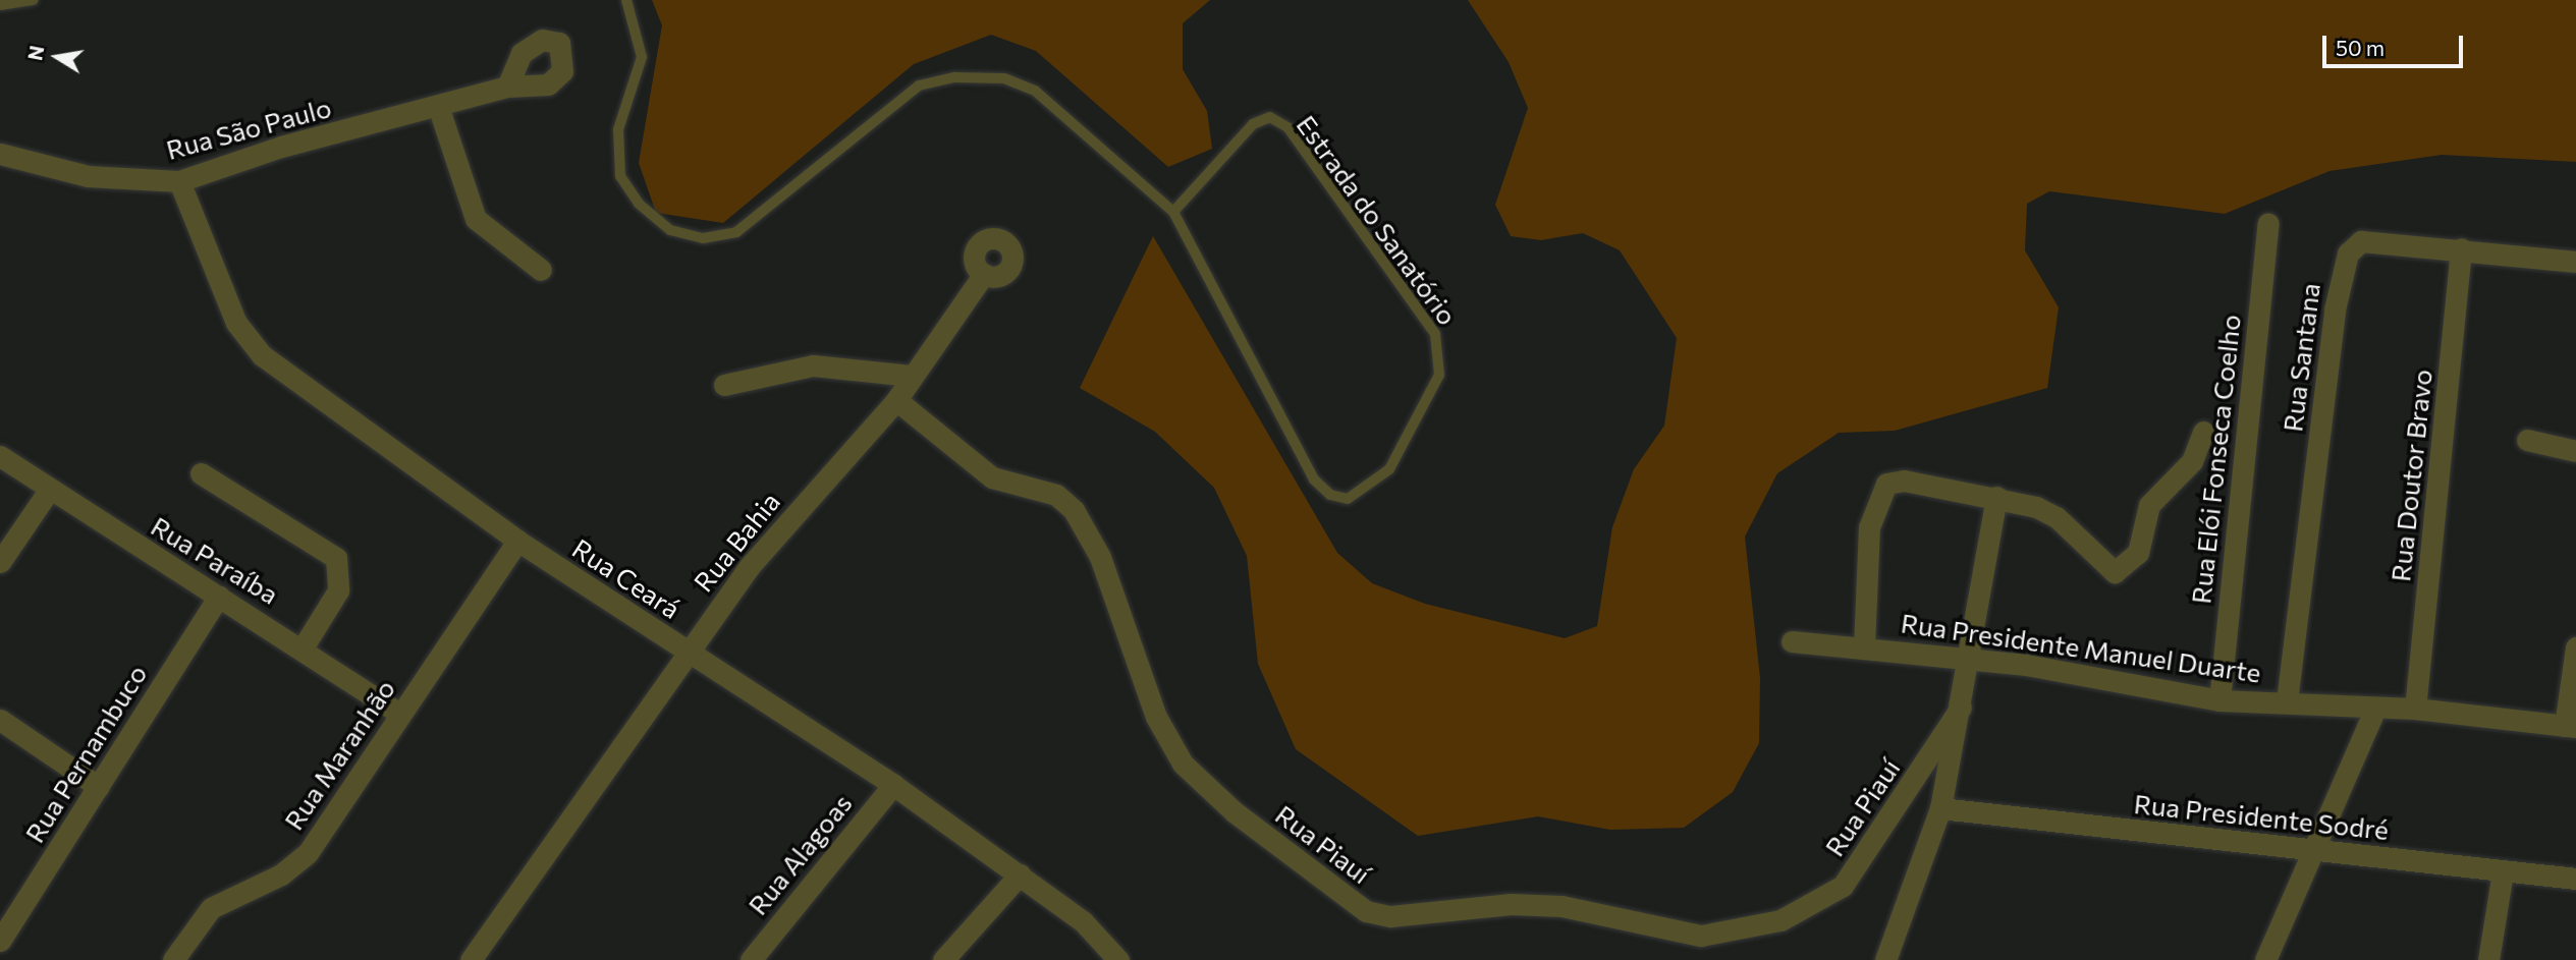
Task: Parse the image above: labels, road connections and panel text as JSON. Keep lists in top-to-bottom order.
{
  "streets": {
    "street": [
      "Rua São Paulo",
      "Rua Santana",
      "Rua Elói Fonseca Coelho",
      "Rua Doutor Bravo",
      "Rua Bahia",
      "Rua Paraíba",
      "Rua Ceará",
      "Rua Presidente Manuel Duarte",
      "Rua Pernambuco",
      "Rua Maranhão",
      "Rua Piauí",
      "Rua Presidente Sodré",
      "Rua Alagoas"
    ],
    "lane": ["Estrada do Sanatório"]
  },
  "crossings": [
    ["Rua São Paulo", "Rua Ceará"],
    ["Rua Santana", "Rua Doutor Bravo"],
    ["Rua Santana", "Rua Presidente Manuel Duarte"],
    ["Rua Elói Fonseca Coelho", "Rua Presidente Manuel Duarte"],
    ["Rua Doutor Bravo", "Rua Presidente Manuel Duarte"],
    ["Rua Bahia", "Rua Ceará"],
    ["Rua Bahia", "Rua Piauí"],
    ["Rua Paraíba", "Rua Pernambuco"],
    ["Rua Paraíba", "Rua Maranhão"],
    ["Rua Ceará", "Rua Maranhão"],
    ["Rua Ceará", "Rua Alagoas"]
  ],
  "scale_bar": "50 m",
  "north": "left"
}
